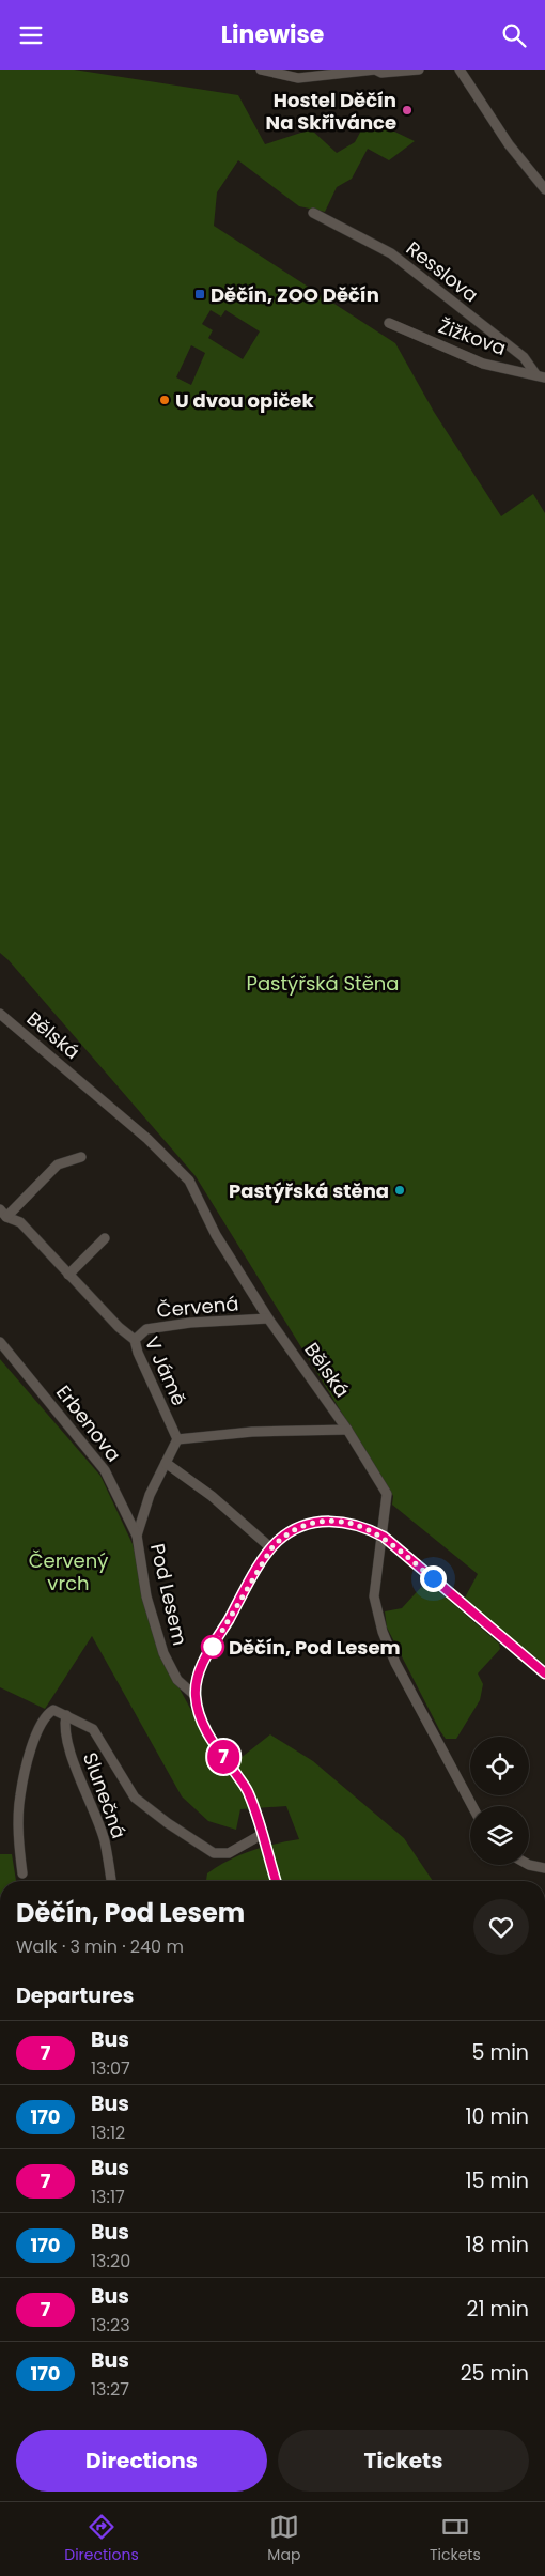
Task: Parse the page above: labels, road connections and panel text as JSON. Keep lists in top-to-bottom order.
{
  "streets": {
    "street": [
      "Resslova",
      "Žižkova",
      "Bělská",
      "Červená",
      "V Jámě",
      "Erbenova",
      "Pod Lesem",
      "Slunečná"
    ]
  },
  "crossings": [
    ["Resslova", "Žižkova"],
    ["Bělská", "Červená"],
    ["Červená", "V Jámě"],
    ["Erbenova", "Pod Lesem"]
  ],
  "parks": ["Pastýřská Stěna", "Červený vrch"],
  "places": {
    "other": [
      "Hostel Děčín Na Skřivánce",
      "U dvou opiček",
      "Pastýřská stěna",
      "Děčín, Pod Lesem"
    ],
    "transit": ["Děčín, ZOO Děčín"]
  },
  "lines": ["bus line 7"],
  "page": {
    "header": "Linewise",
    "on_map": "7",
    "heading": [
      ["Děčín, Pod Lesem", "Walk · 3 min · 240 m"],
      "Departures"
    ],
    "list": [
      {
        "mark": "7",
        "name": "Bus",
        "note": "13:07",
        "value": "5 min"
      },
      {
        "mark": "170",
        "name": "Bus",
        "note": "13:12",
        "value": "10 min"
      },
      {
        "mark": "7",
        "name": "Bus",
        "note": "13:17",
        "value": "15 min"
      },
      {
        "mark": "170",
        "name": "Bus",
        "note": "13:20",
        "value": "18 min"
      },
      {
        "mark": "7",
        "name": "Bus",
        "note": "13:23",
        "value": "21 min"
      },
      {
        "mark": "170",
        "name": "Bus",
        "note": "13:27",
        "value": "25 min"
      }
    ],
    "buttons": ["Directions", "Tickets"],
    "tabs": ["Directions", "Map", "Tickets"]
  }
}
